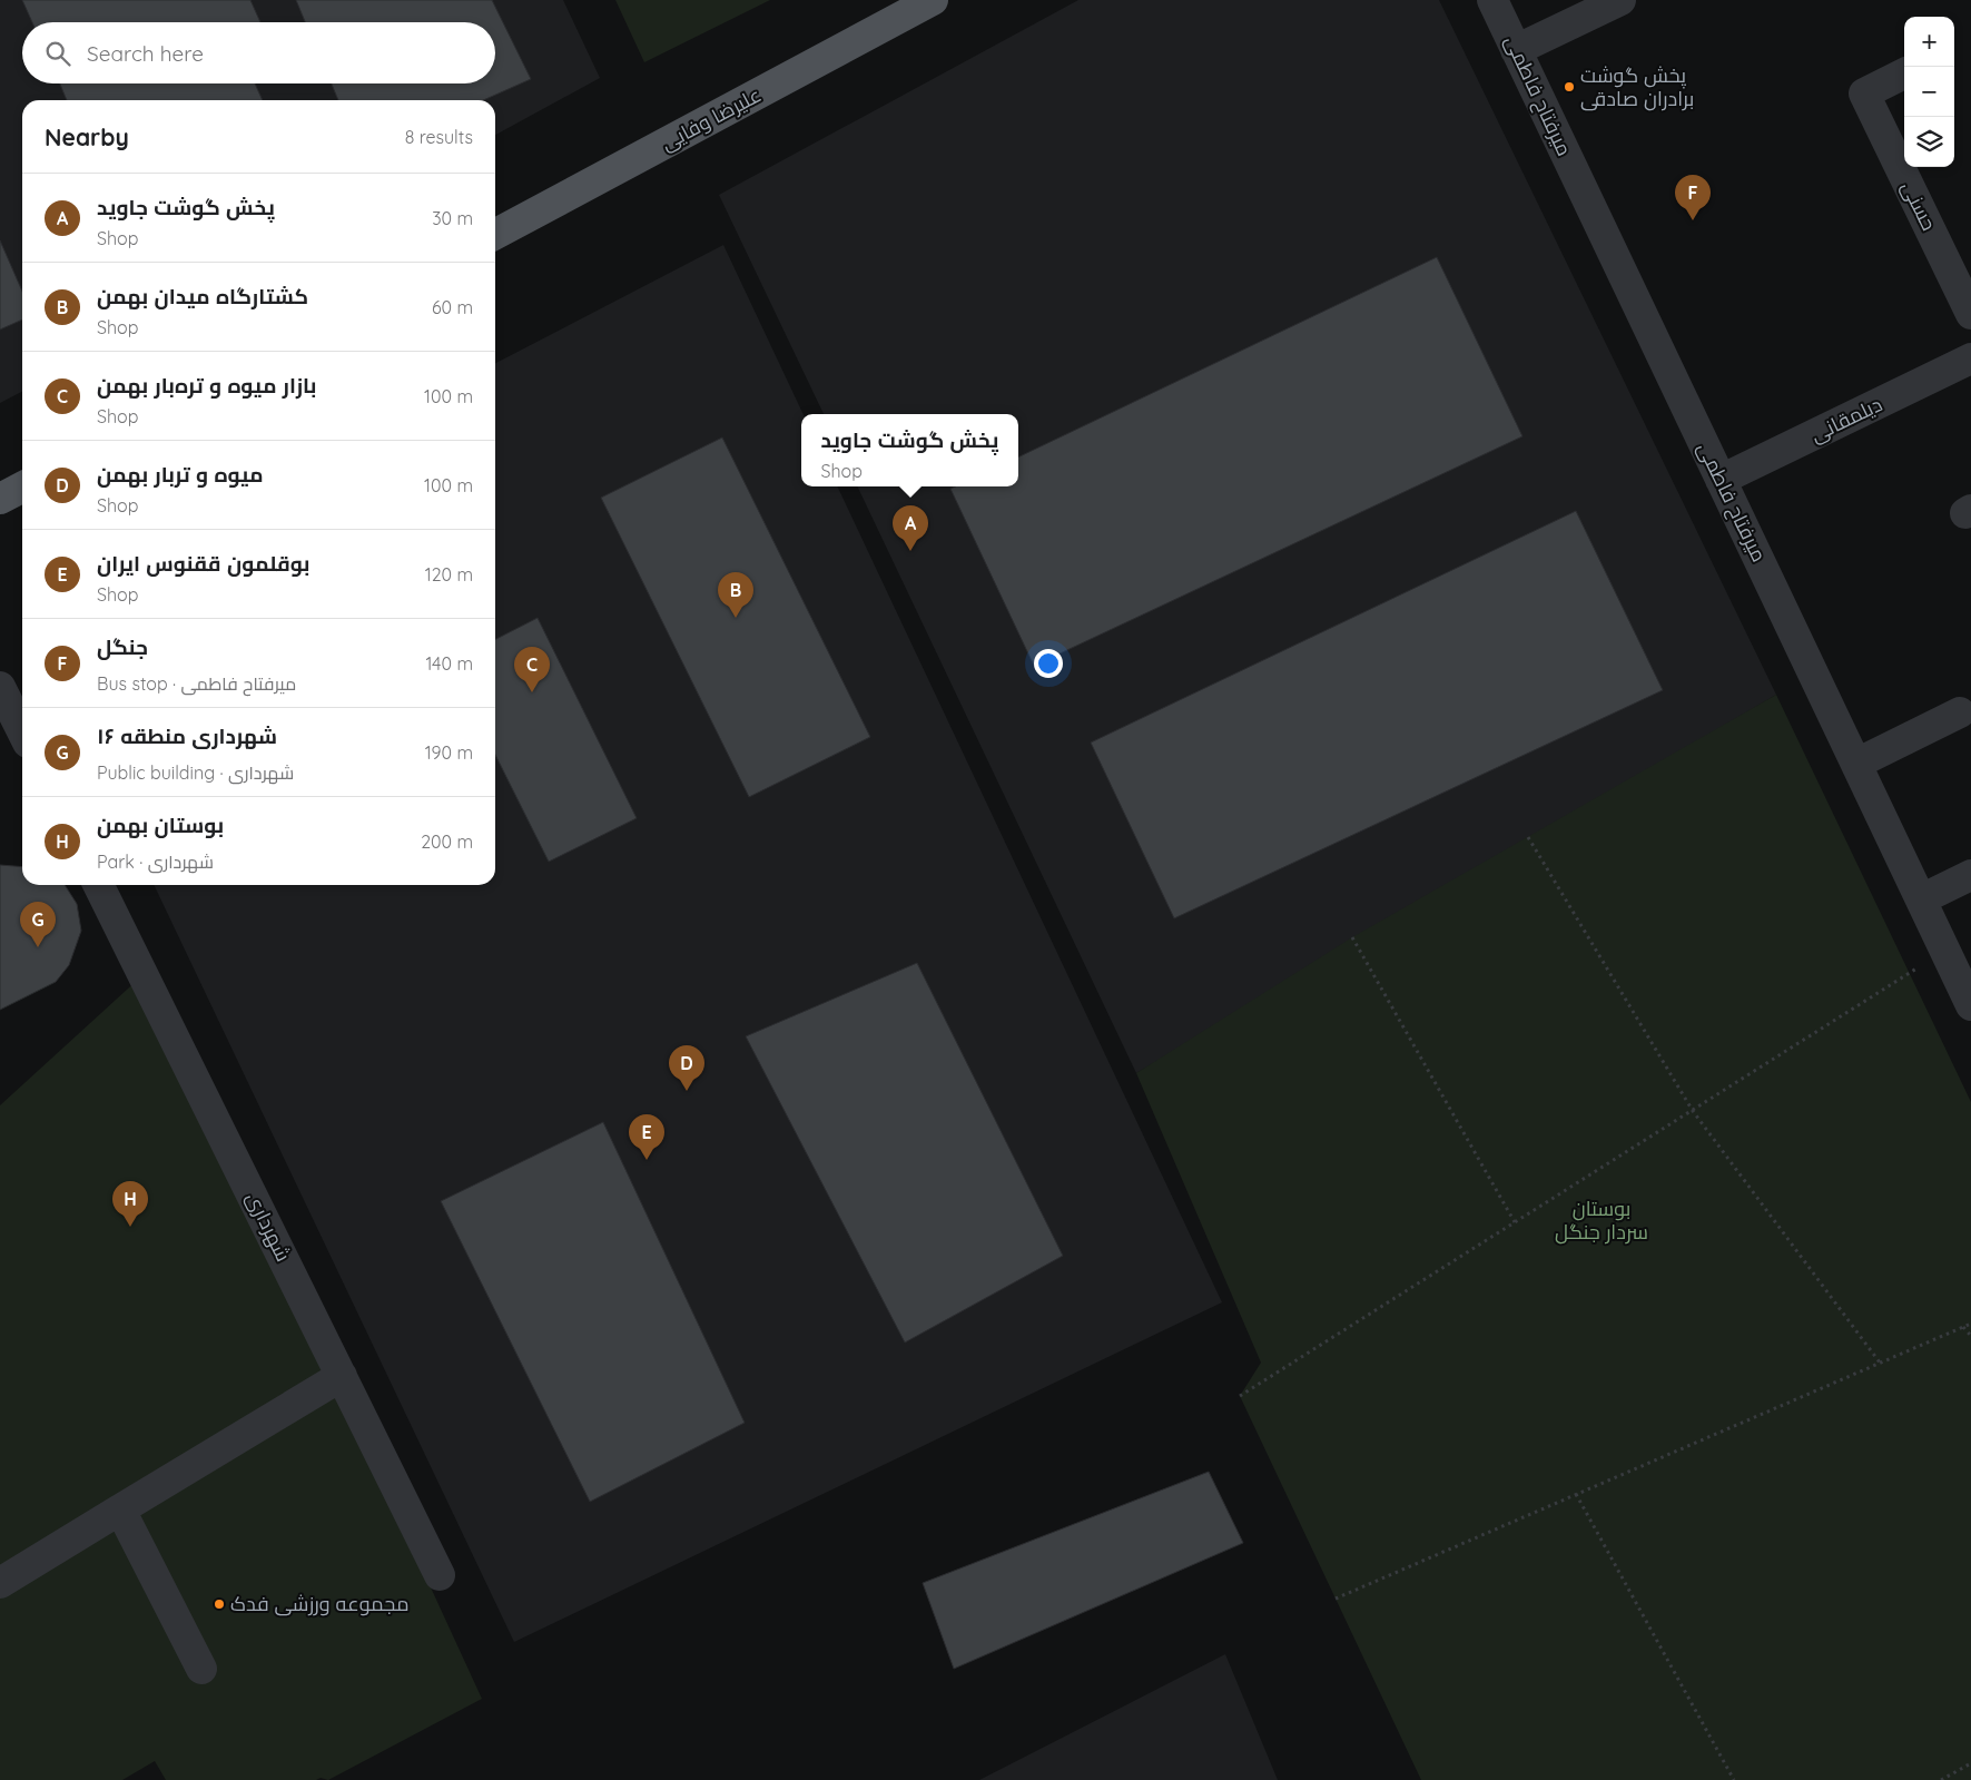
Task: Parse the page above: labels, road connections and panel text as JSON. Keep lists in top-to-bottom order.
{
  "streets": {
    "main road": ["علیرضا وفایی"],
    "street": [
      "میرفتاح فاطمی",
      "حسنی",
      "دیلمقانی",
      "شهرداری"
    ]
  },
  "crossings": [
    ["میرفتاح فاطمی", "دیلمقانی"]
  ],
  "parks": ["بوستان سردار جنگل"],
  "places": ["پخش گوشت برادران صادقی", "مجموعه ورزشی فدک"],
  "page": {
    "map_buttons": ["+", "−"],
    "search": "Search here",
    "heading": ["Nearby", "8 results"],
    "list": [
      {
        "mark": "A",
        "name": "پخش گوشت جاوید",
        "note": "Shop",
        "value": "30 m"
      },
      {
        "mark": "B",
        "name": "کشتارگاه میدان بهمن",
        "note": "Shop",
        "value": "60 m"
      },
      {
        "mark": "C",
        "name": "بازار میوه و تره‌بار بهمن",
        "note": "Shop",
        "value": "100 m"
      },
      {
        "mark": "D",
        "name": "میوه و تربار بهمن",
        "note": "Shop",
        "value": "100 m"
      },
      {
        "mark": "E",
        "name": "بوقلمون ققنوس ایران",
        "note": "Shop",
        "value": "120 m"
      },
      {
        "mark": "F",
        "name": "جنگل",
        "note": "Bus stop · میرفتاح فاطمی",
        "value": "140 m"
      },
      {
        "mark": "G",
        "name": "شهرداری منطقه ۱۶",
        "note": "Public building · شهرداری",
        "value": "190 m"
      },
      {
        "mark": "H",
        "name": "بوستان بهمن",
        "note": "Park · شهرداری",
        "value": "200 m"
      }
    ],
    "pins": [
      "F",
      "A",
      "B",
      "C",
      "G",
      "D",
      "E",
      "H"
    ],
    "popup": ["پخش گوشت جاوید", "Shop"]
  }
}
